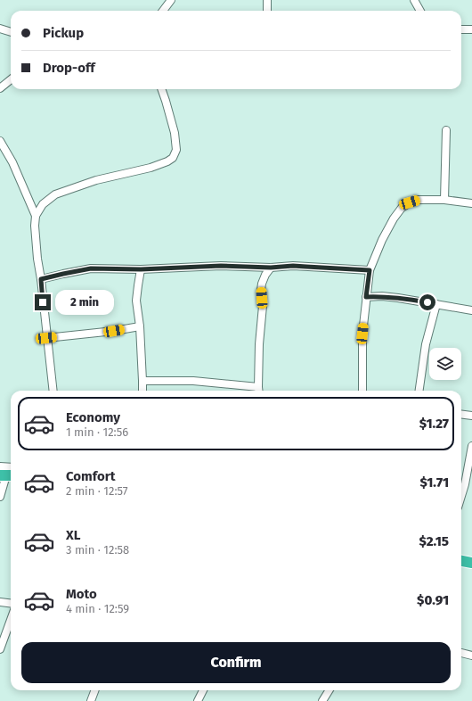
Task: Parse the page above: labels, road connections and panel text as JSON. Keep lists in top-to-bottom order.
{
  "page": {
    "banner": ["Pickup", "Drop-off"],
    "bubble": "2 min",
    "list": [
      {
        "name": "Economy",
        "note": "1 min · 12:56",
        "value": "$1.27"
      },
      {
        "name": "Comfort",
        "note": "2 min · 12:57",
        "value": "$1.71"
      },
      {
        "name": "XL",
        "note": "3 min · 12:58",
        "value": "$2.15"
      },
      {
        "name": "Moto",
        "note": "4 min · 12:59",
        "value": "$0.91"
      }
    ],
    "buttons": "Confirm"
  }
}
